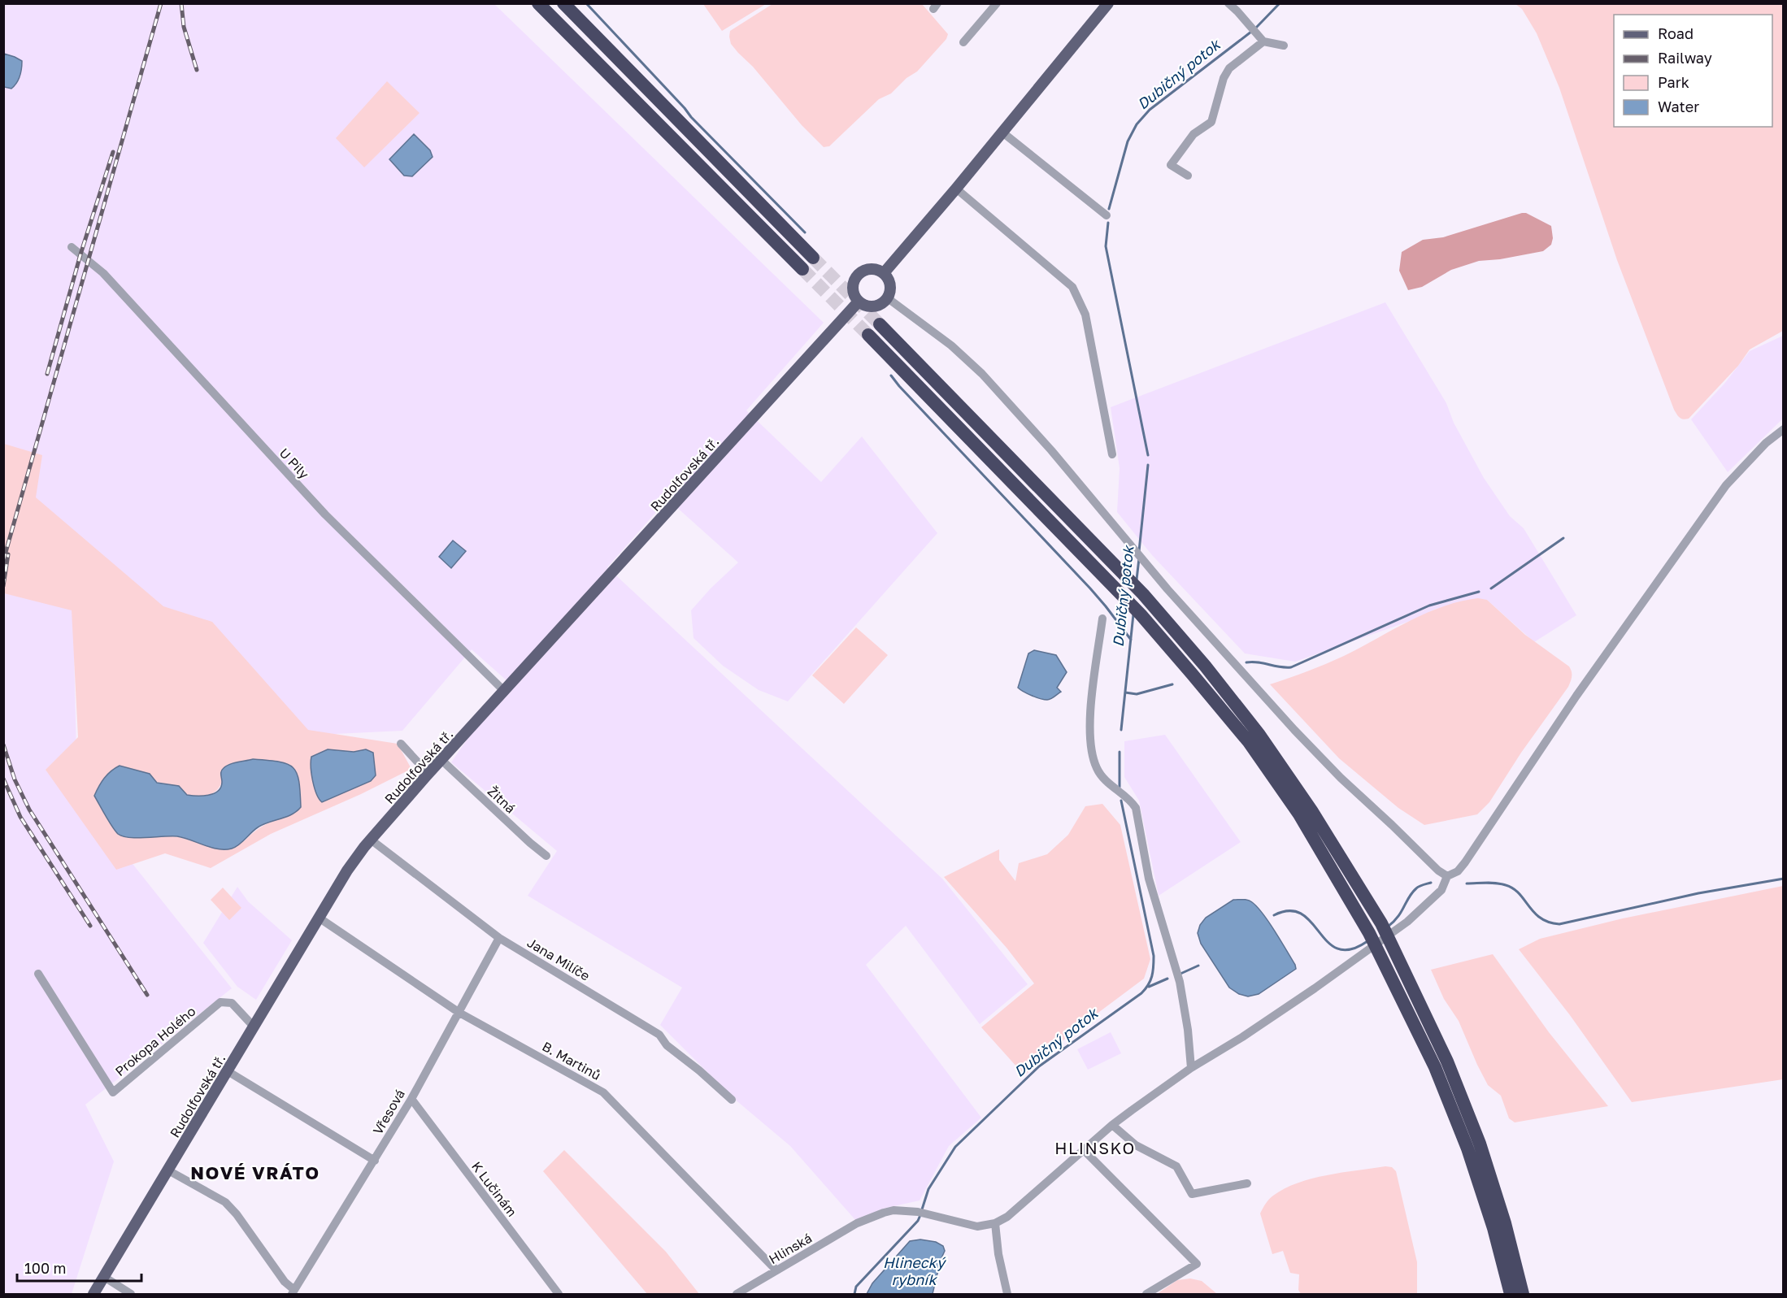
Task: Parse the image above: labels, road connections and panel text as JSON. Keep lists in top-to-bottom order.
{
  "streets": {
    "main road": ["Rudolfovská tř."],
    "street": [
      "U Pily",
      "Žitná",
      "Jana Milíče",
      "Prokopa Holého",
      "B. Martinů",
      "Vřesová",
      "K Lučinám",
      "Hlinská"
    ]
  },
  "crossings": [
    ["U Pily", "Rudolfovská tř."],
    ["Rudolfovská tř.", "Žitná"],
    ["Rudolfovská tř.", "Jana Milíče"],
    ["Rudolfovská tř.", "Prokopa Holého"],
    ["Rudolfovská tř.", "B. Martinů"],
    ["Jana Milíče", "Vřesová"],
    ["B. Martinů", "Vřesová"],
    ["B. Martinů", "Hlinská"],
    ["Vřesová", "K Lučinám"]
  ],
  "districts": ["HLINSKO", "NOVÉ VRÁTO"],
  "water": ["Dubičný potok", "Hlinecký rybník"],
  "legend": [
    "Road",
    "Railway",
    "Park",
    "Water"
  ],
  "scale_bar": "100 m"
}
